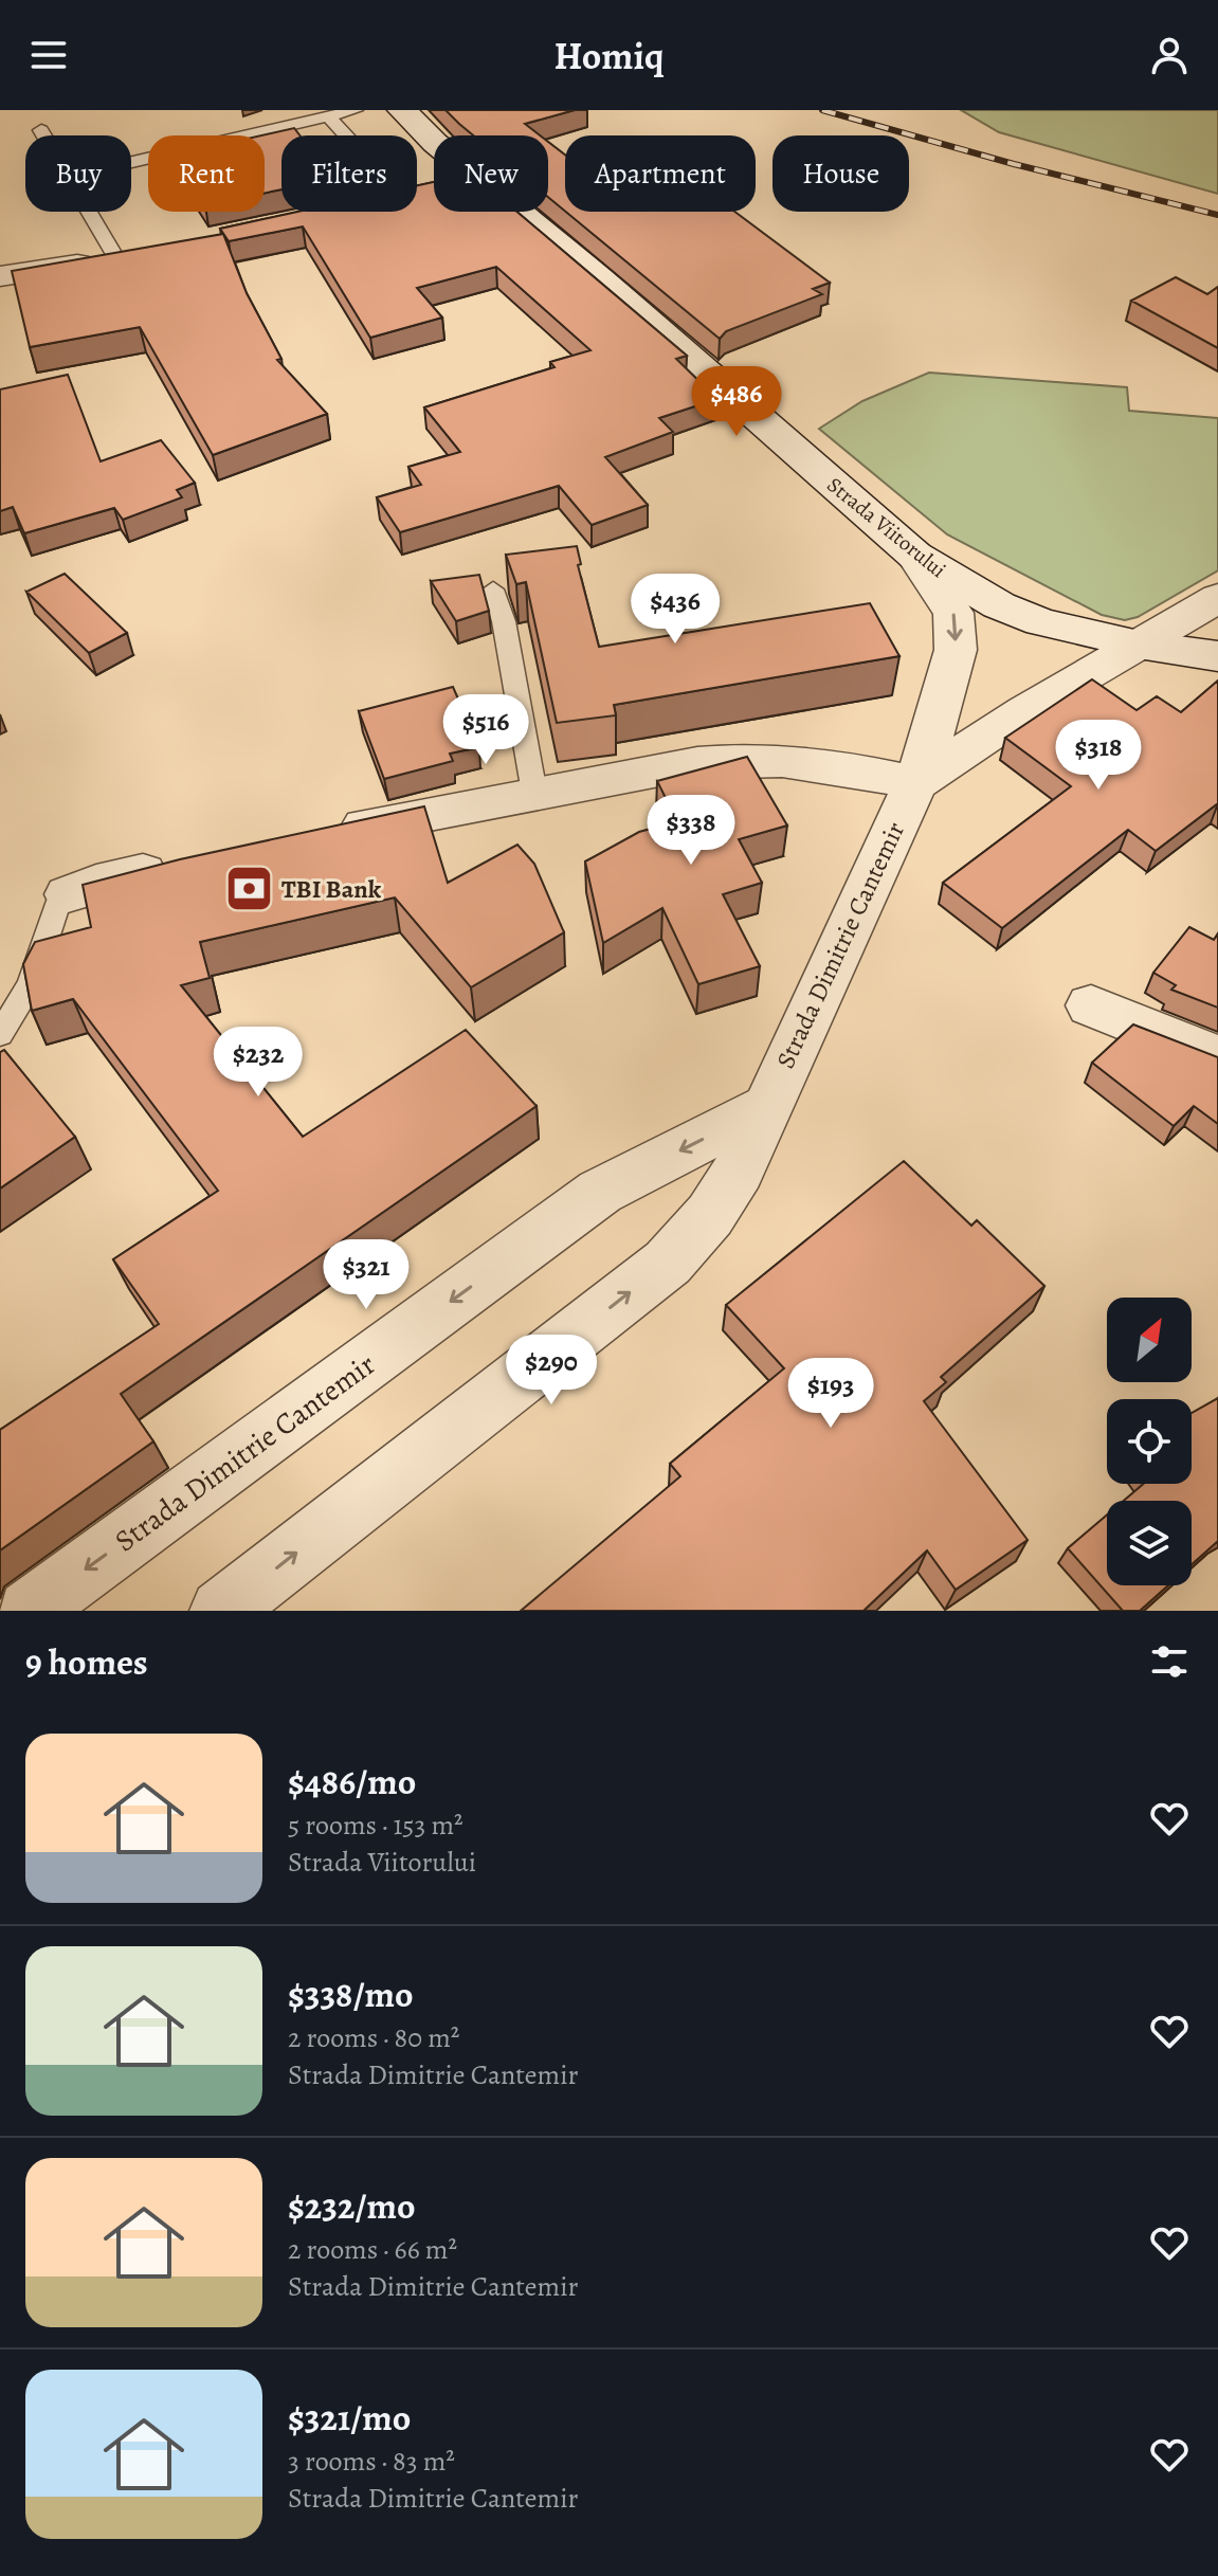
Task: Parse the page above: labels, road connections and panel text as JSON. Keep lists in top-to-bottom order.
{
  "streets": {
    "street": ["Strada Viitorului", "Strada Dimitrie Cantemir"]
  },
  "crossings": [
    ["Strada Viitorului", "Strada Dimitrie Cantemir"]
  ],
  "places": {
    "bank": ["TBI Bank"]
  },
  "north": "top right",
  "page": {
    "header": "Homiq",
    "chip": [
      "Buy",
      "Rent",
      "Filters",
      "New",
      "Apartment",
      "House"
    ],
    "price": [
      "$486",
      "$436",
      "$516",
      "$318",
      "$338",
      "$232",
      "$321",
      "$290",
      "$193"
    ],
    "heading": "9 homes",
    "list": [
      {
        "name": "$486/mo",
        "note": "5 rooms · 153 m² · Strada Viitorului"
      },
      {
        "name": "$338/mo",
        "note": "2 rooms · 80 m² · Strada Dimitrie Cantemir"
      },
      {
        "name": "$232/mo",
        "note": "2 rooms · 66 m² · Strada Dimitrie Cantemir"
      },
      {
        "name": "$321/mo",
        "note": "3 rooms · 83 m² · Strada Dimitrie Cantemir"
      }
    ]
  }
}
